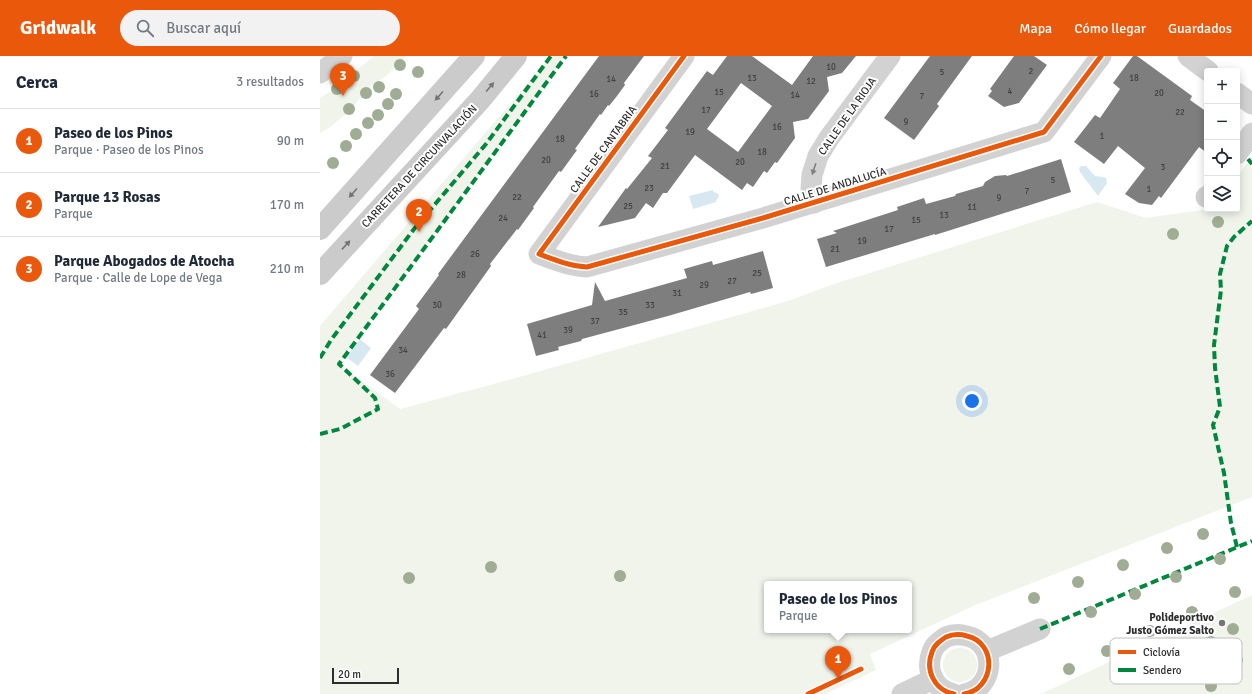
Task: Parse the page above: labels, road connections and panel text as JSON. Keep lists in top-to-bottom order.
{
  "streets": {
    "main road": ["CARRETERA DE CIRCUNVALACIÓN"],
    "street": ["CALLE DE LA RIOJA", "CALLE DE CANTABRIA", "CALLE DE ANDALUCÍA"]
  },
  "crossings": [
    ["CALLE DE LA RIOJA", "CALLE DE ANDALUCÍA"],
    ["CALLE DE CANTABRIA", "CALLE DE ANDALUCÍA"]
  ],
  "one_way": ["CALLE DE LA RIOJA"],
  "places": ["Polideportivo Justo Gómez Salto"],
  "house_numbers": [
    "10",
    "2",
    "5",
    "13",
    "18",
    "14",
    "12",
    "4",
    "15",
    "20",
    "16",
    "14",
    "7",
    "17",
    "22",
    "9",
    "16",
    "19",
    "1",
    "18",
    "18",
    "20",
    "20",
    "21",
    "3",
    "5",
    "23",
    "1",
    "7",
    "22",
    "9",
    "25",
    "11",
    "13",
    "24",
    "15",
    "17",
    "19",
    "21",
    "26",
    "25",
    "28",
    "27",
    "29",
    "31",
    "30",
    "33",
    "35",
    "37",
    "39",
    "41",
    "34",
    "36"
  ],
  "legend": ["Ciclovía", "Sendero"],
  "scale_bar": "20 m",
  "page": {
    "header": "Gridwalk",
    "search": "Buscar aquí",
    "nav": ["Mapa", "Cómo llegar", "Guardados"],
    "heading": ["Cerca", "3 resultados"],
    "pins": ["3", "2", "1"],
    "map_buttons": ["+", "−"],
    "list": [
      {
        "mark": "1",
        "name": "Paseo de los Pinos",
        "note": "Parque · Paseo de los Pinos",
        "value": "90 m"
      },
      {
        "mark": "2",
        "name": "Parque 13 Rosas",
        "note": "Parque",
        "value": "170 m"
      },
      {
        "mark": "3",
        "name": "Parque Abogados de Atocha",
        "note": "Parque · Calle de Lope de Vega",
        "value": "210 m"
      }
    ],
    "popup": ["Paseo de los Pinos", "Parque"],
    "scale": "20 m"
  }
}
